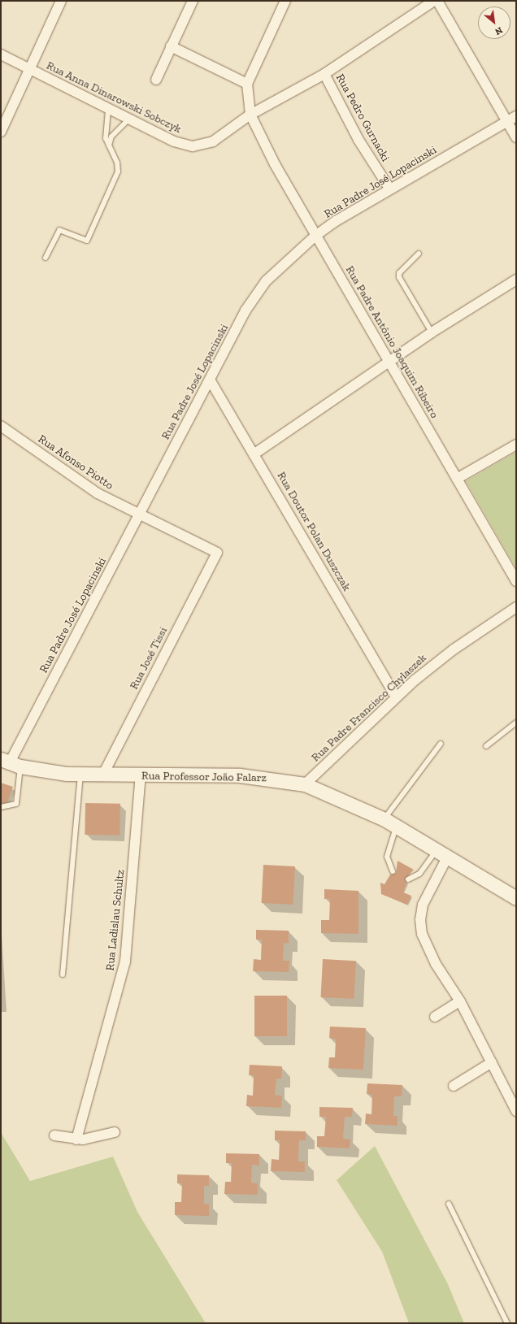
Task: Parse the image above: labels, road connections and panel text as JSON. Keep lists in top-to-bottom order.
{
  "streets": {
    "main road": ["Rua Professor João Falarz"],
    "street": [
      "Rua Anna Dinarowski Sobczyk",
      "Rua Pedro Gurnacki",
      "Rua Padre José Lopacinski",
      "Rua Padre Antônio Joaquim Ribeiro",
      "Rua Afonso Piotto",
      "Rua Doutor Polan Duszczak",
      "Rua José Tissi",
      "Rua Padre Francisco Chylaszek",
      "Rua Ladislau Schultz"
    ]
  },
  "crossings": [
    ["Rua Anna Dinarowski Sobczyk", "Rua Pedro Gurnacki"],
    ["Rua Anna Dinarowski Sobczyk", "Rua Padre Antônio Joaquim Ribeiro"],
    ["Rua Pedro Gurnacki", "Rua Padre José Lopacinski"],
    ["Rua Padre José Lopacinski", "Rua Padre Antônio Joaquim Ribeiro"],
    ["Rua Padre José Lopacinski", "Rua Afonso Piotto"],
    ["Rua Padre José Lopacinski", "Rua Doutor Polan Duszczak"],
    ["Rua Padre José Lopacinski", "Rua Professor João Falarz"],
    ["Rua Afonso Piotto", "Rua José Tissi"],
    ["Rua Doutor Polan Duszczak", "Rua Padre Francisco Chylaszek"],
    ["Rua José Tissi", "Rua Professor João Falarz"],
    ["Rua Padre Francisco Chylaszek", "Rua Professor João Falarz"],
    ["Rua Professor João Falarz", "Rua Ladislau Schultz"]
  ],
  "north": "bottom right"
}
